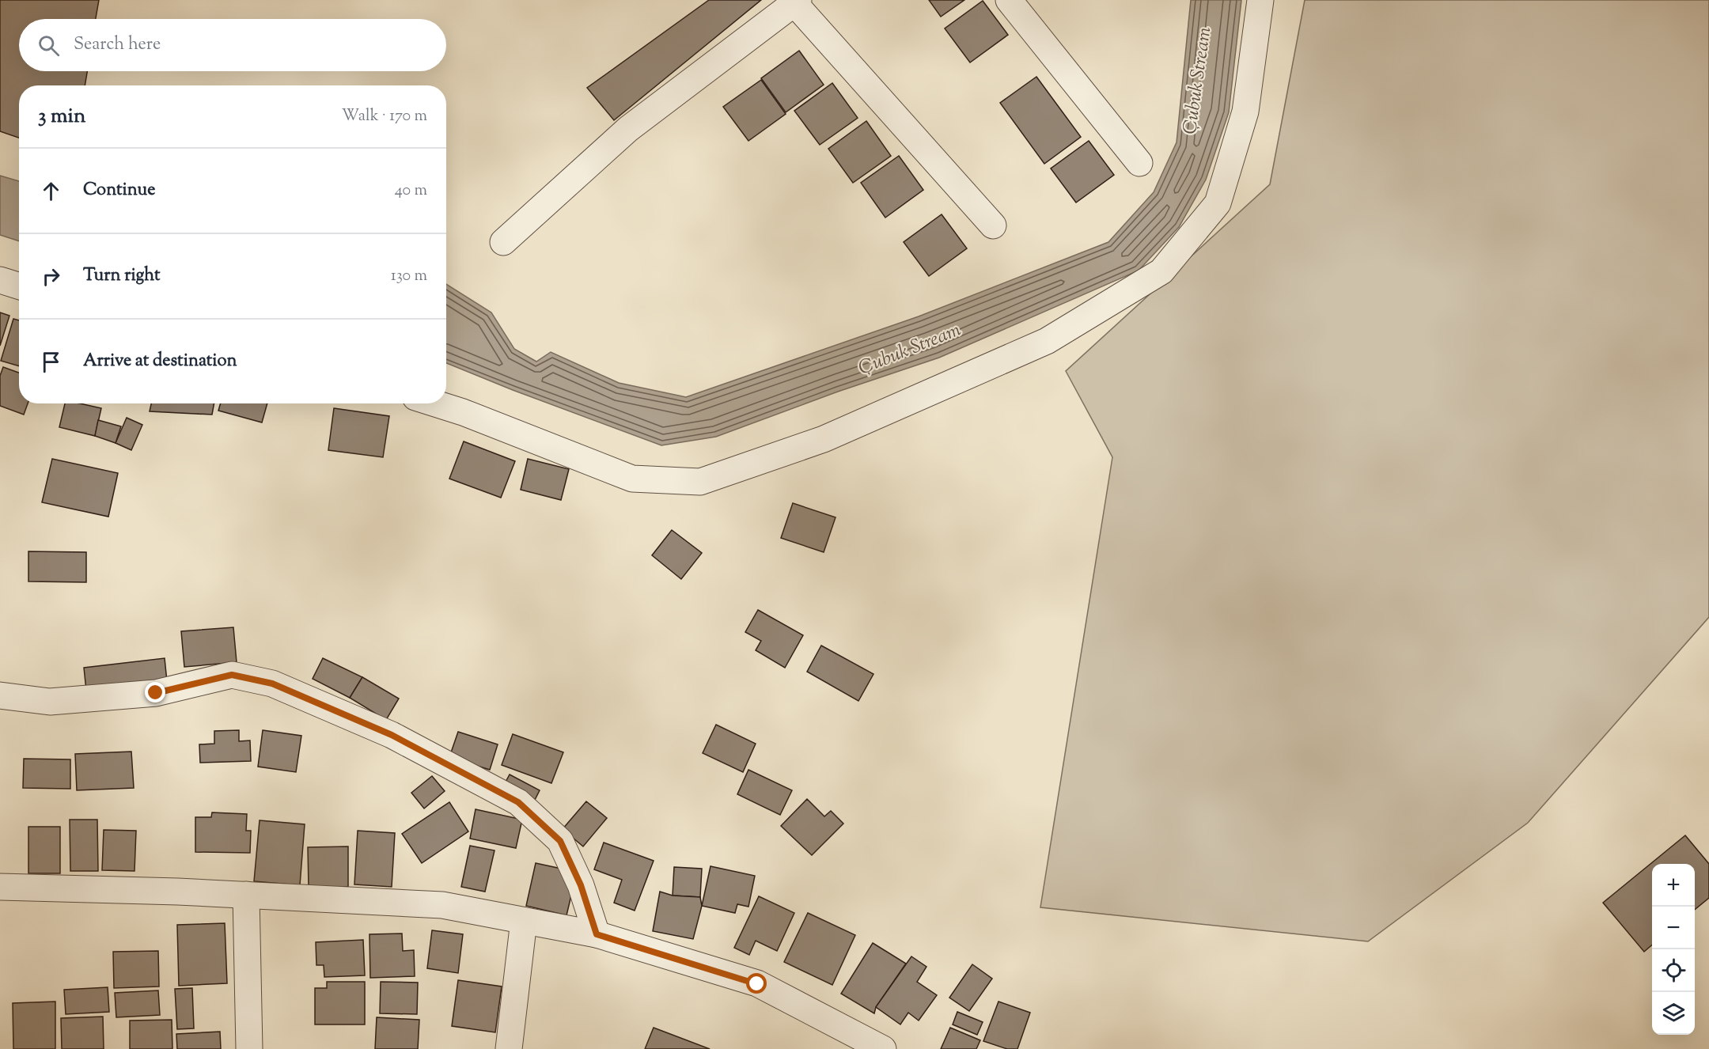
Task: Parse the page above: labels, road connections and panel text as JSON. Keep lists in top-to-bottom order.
{
  "water": ["Çubuk Stream"],
  "page": {
    "search": "Search here",
    "heading": ["3 min", "Walk · 170 m"],
    "list": [
      ["Continue", "40 m"],
      ["Turn right", "130 m"],
      "Arrive at destination"
    ],
    "map_buttons": ["+", "−"]
  }
}
